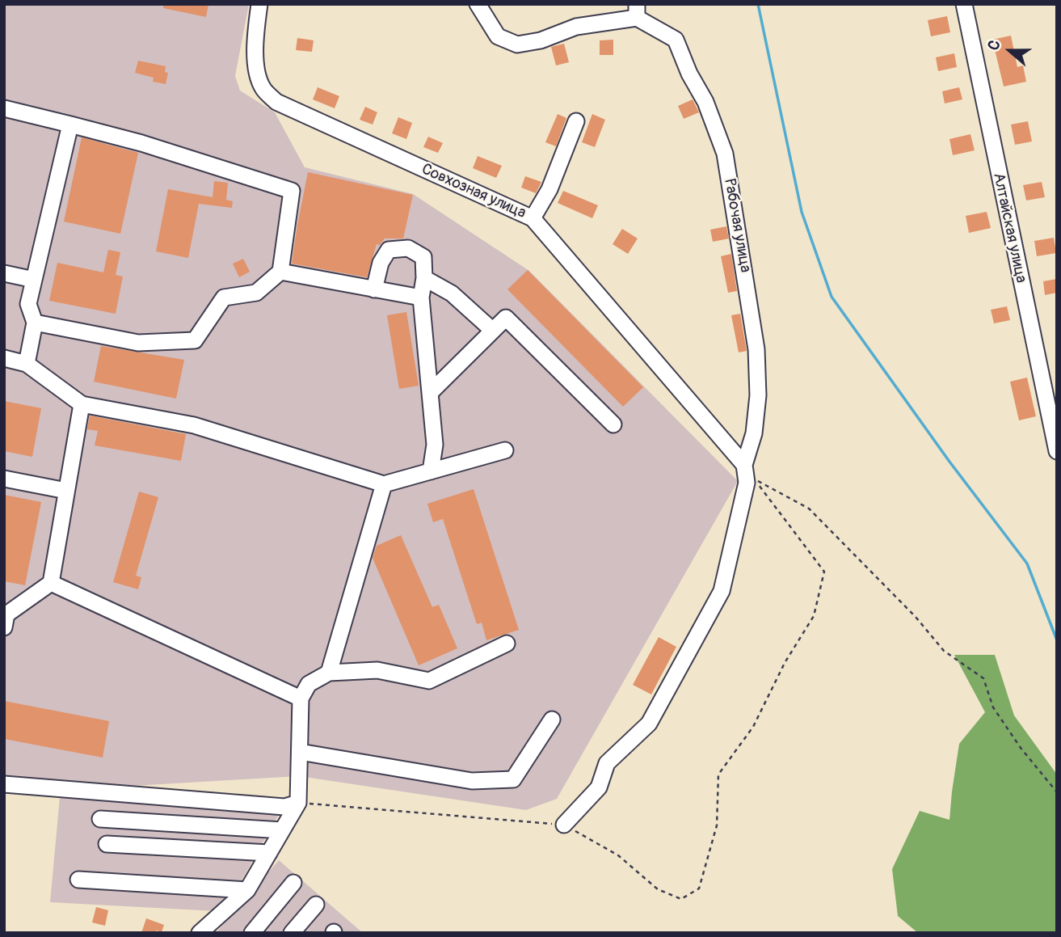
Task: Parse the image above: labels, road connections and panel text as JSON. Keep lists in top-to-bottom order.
{
  "streets": {
    "street": ["Совхозная улица", "Рабочая улица", "Алтайская улица"]
  },
  "crossings": [
    ["Совхозная улица", "Рабочая улица"]
  ],
  "north": "left"
}
